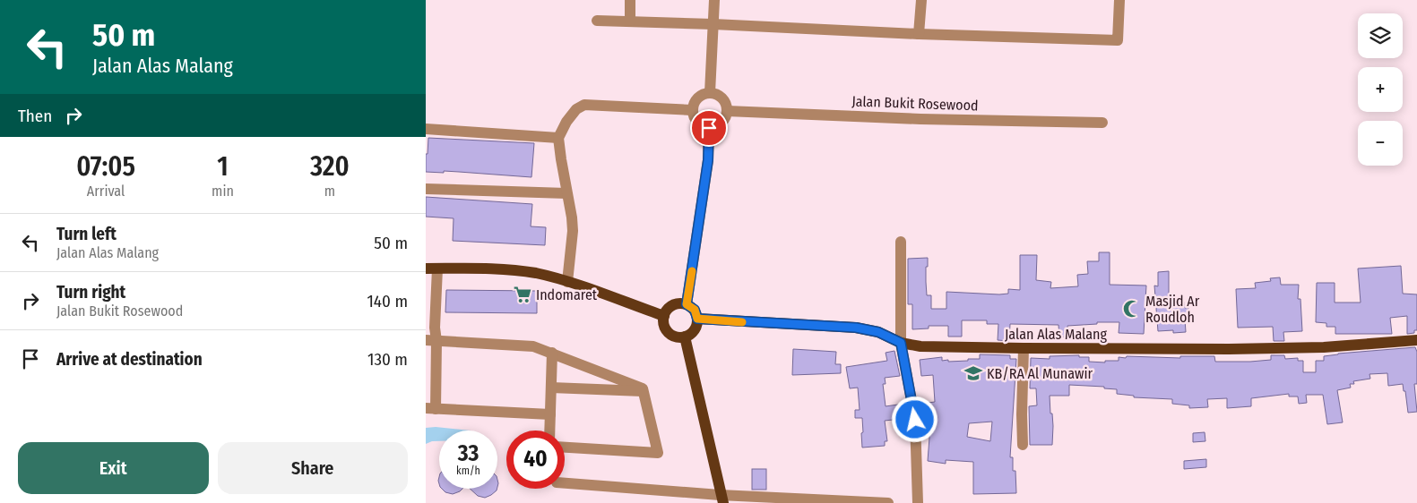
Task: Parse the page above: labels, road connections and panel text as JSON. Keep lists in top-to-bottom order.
{
  "streets": {
    "main road": ["Jalan Alas Malang"],
    "street": ["Jalan Bukit Rosewood"]
  },
  "places": {
    "supermarket": ["Indomaret"],
    "mosque": ["Masjid Ar Roudloh"],
    "school or university": ["KB/RA Al Munawir"]
  },
  "page": {
    "turn": ["50 m", "Jalan Alas Malang"],
    "map_buttons": ["+", "−"],
    "then": "Then",
    "eta": [
      "07:05",
      "Arrival",
      "1",
      "min",
      "320",
      "m"
    ],
    "list": [
      {
        "name": "Turn left",
        "note": "Jalan Alas Malang",
        "value": "50 m"
      },
      {
        "name": "Turn right",
        "note": "Jalan Bukit Rosewood",
        "value": "140 m"
      },
      {
        "name": "Arrive at destination",
        "value": "130 m"
      }
    ],
    "speed": "33 km/h",
    "limit": "40",
    "buttons": ["Exit", "Share"]
  }
}
